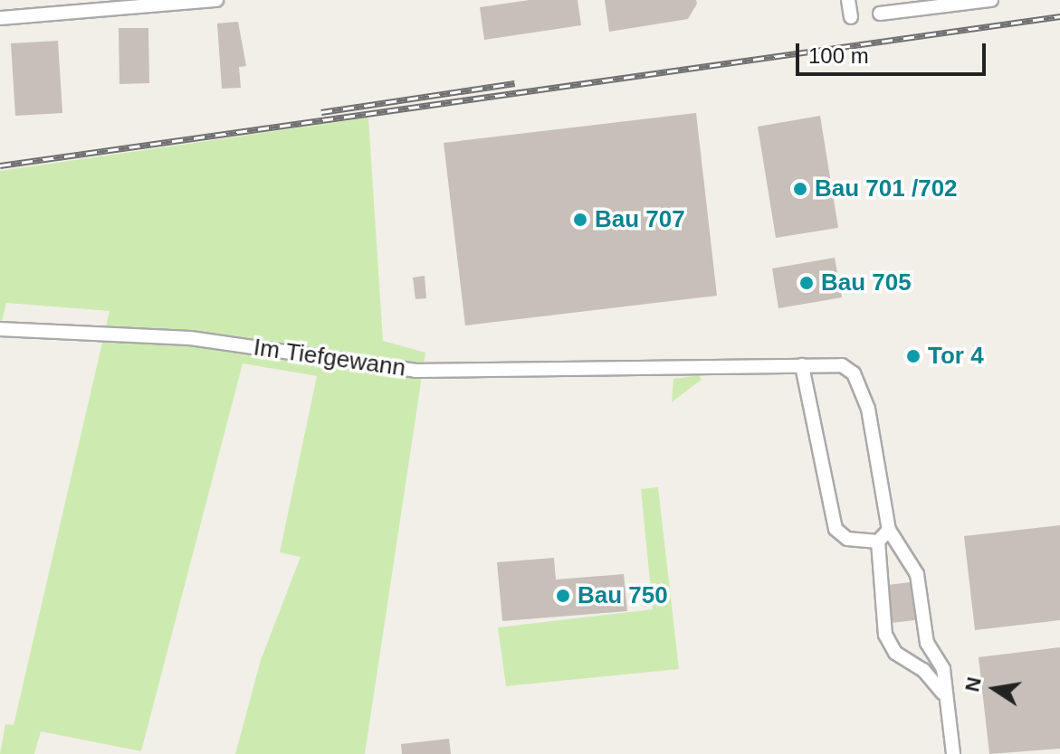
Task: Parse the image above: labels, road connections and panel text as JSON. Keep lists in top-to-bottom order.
{
  "streets": {
    "street": ["Im Tiefgewann"]
  },
  "places": [
    "Bau 701 /702",
    "Bau 707",
    "Bau 705",
    "Tor 4",
    "Bau 750"
  ],
  "scale_bar": "100 m",
  "north": "left"
}
